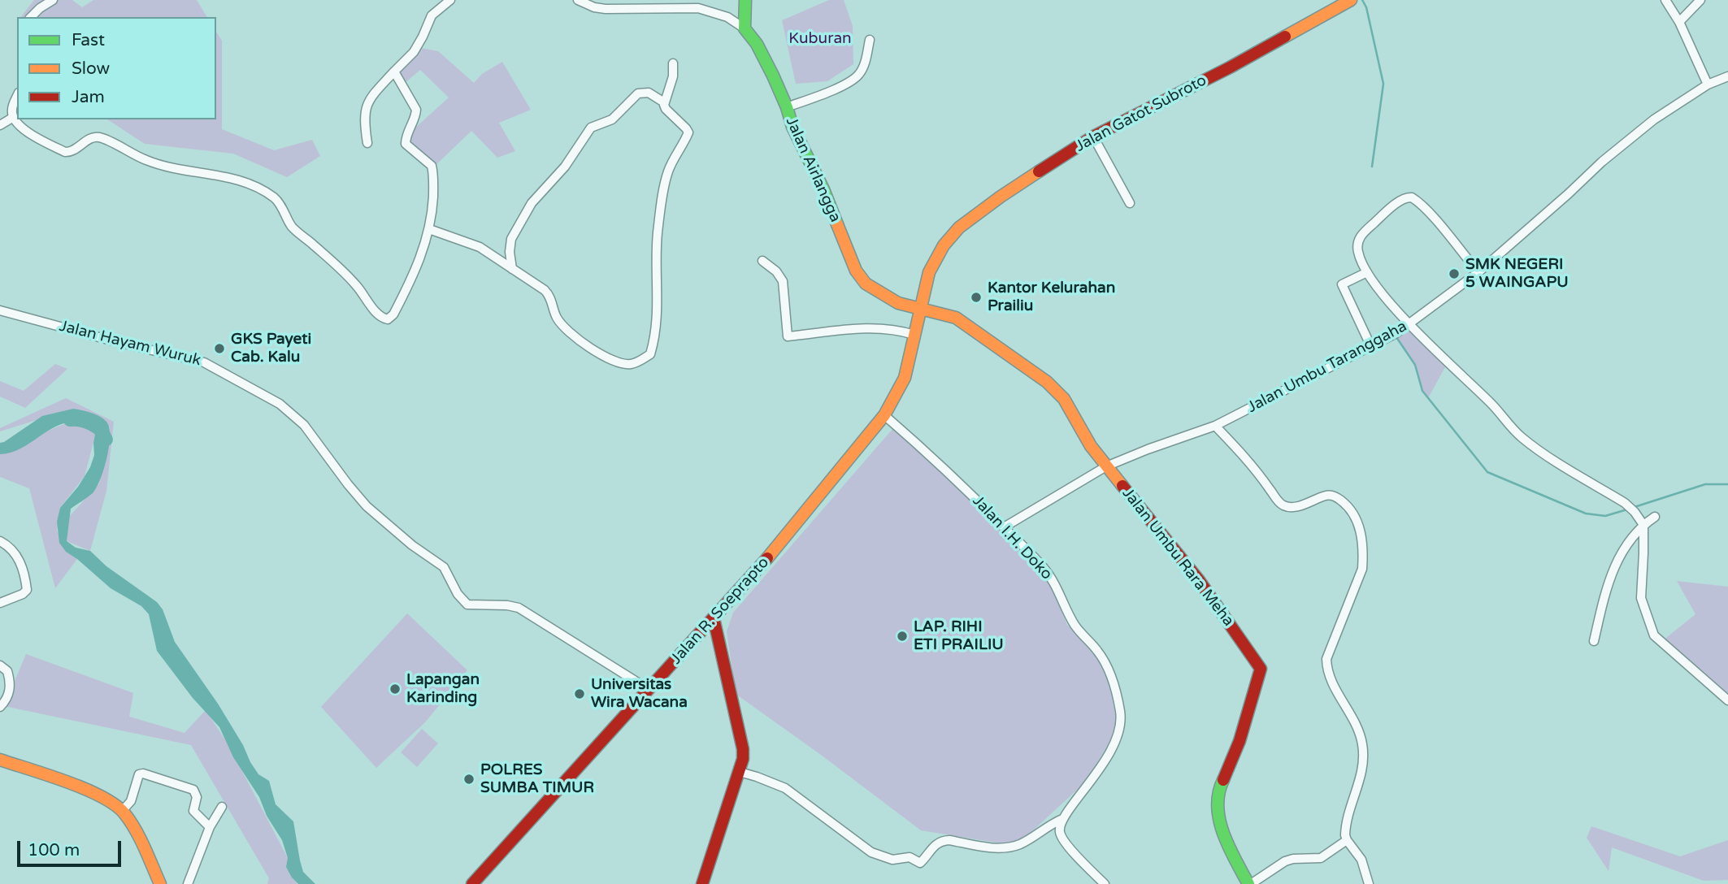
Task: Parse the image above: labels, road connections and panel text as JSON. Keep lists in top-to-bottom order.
{
  "streets": {
    "main road": [
      "Jalan Gatot Subroto",
      "Jalan Airlangga",
      "Jalan Umbu Rara Meha",
      "Jalan R. Soeprapto"
    ],
    "street": ["Jalan Hayam Wuruk", "Jalan Umbu Taranggaha", "Jalan I.H. Doko"]
  },
  "crossings": [
    ["Jalan Gatot Subroto", "Jalan Airlangga"],
    ["Jalan Gatot Subroto", "Jalan Umbu Rara Meha"],
    ["Jalan Gatot Subroto", "Jalan R. Soeprapto"],
    ["Jalan Airlangga", "Jalan Umbu Rara Meha"],
    ["Jalan Airlangga", "Jalan R. Soeprapto"],
    ["Jalan Hayam Wuruk", "Jalan R. Soeprapto"],
    ["Jalan Umbu Taranggaha", "Jalan I.H. Doko"],
    ["Jalan Umbu Taranggaha", "Jalan Umbu Rara Meha"],
    ["Jalan I.H. Doko", "Jalan R. Soeprapto"],
    ["Jalan Umbu Rara Meha", "Jalan R. Soeprapto"]
  ],
  "parks": ["Kuburan"],
  "places": [
    "SMK NEGERI 5 WAINGAPU",
    "Kantor Kelurahan Prailiu",
    "GKS Payeti Cab. Kalu",
    "LAP. RIHI ETI PRAILIU",
    "Lapangan Karinding",
    "Universitas Wira Wacana",
    "POLRES SUMBA TIMUR"
  ],
  "legend": ["Fast", "Slow", "Jam"],
  "scale_bar": "100 m"
}
